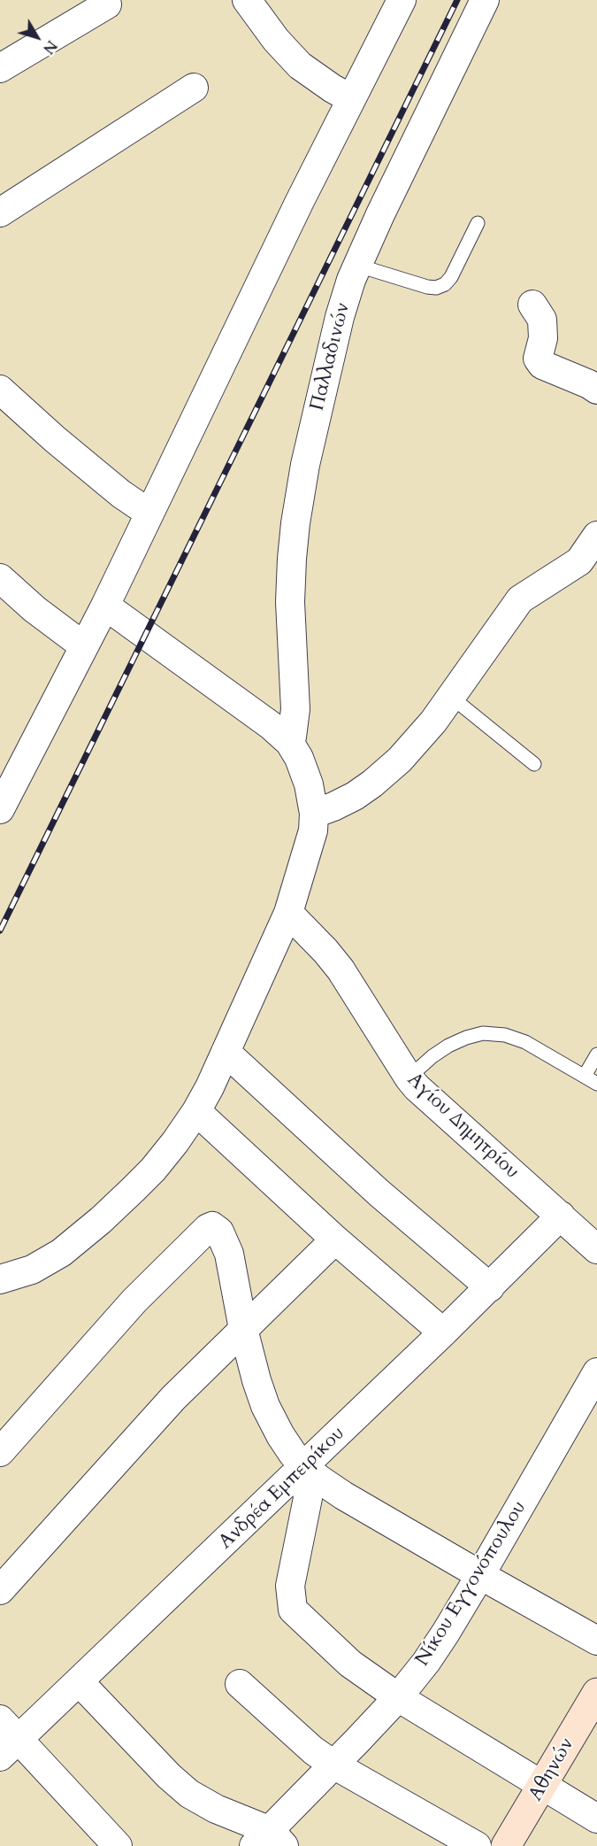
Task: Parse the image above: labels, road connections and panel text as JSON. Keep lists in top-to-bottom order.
{
  "streets": {
    "main road": ["Αθηνών"],
    "street": [
      "Παλλαδινών",
      "Αγίου Δημητρίου",
      "Ανδρέα Εμπειρίκου",
      "Νίκου Εγγονόπουλου"
    ]
  },
  "crossings": [
    ["Αγίου Δημητρίου", "Ανδρέα Εμπειρίκου"]
  ],
  "north": "bottom right"
}
